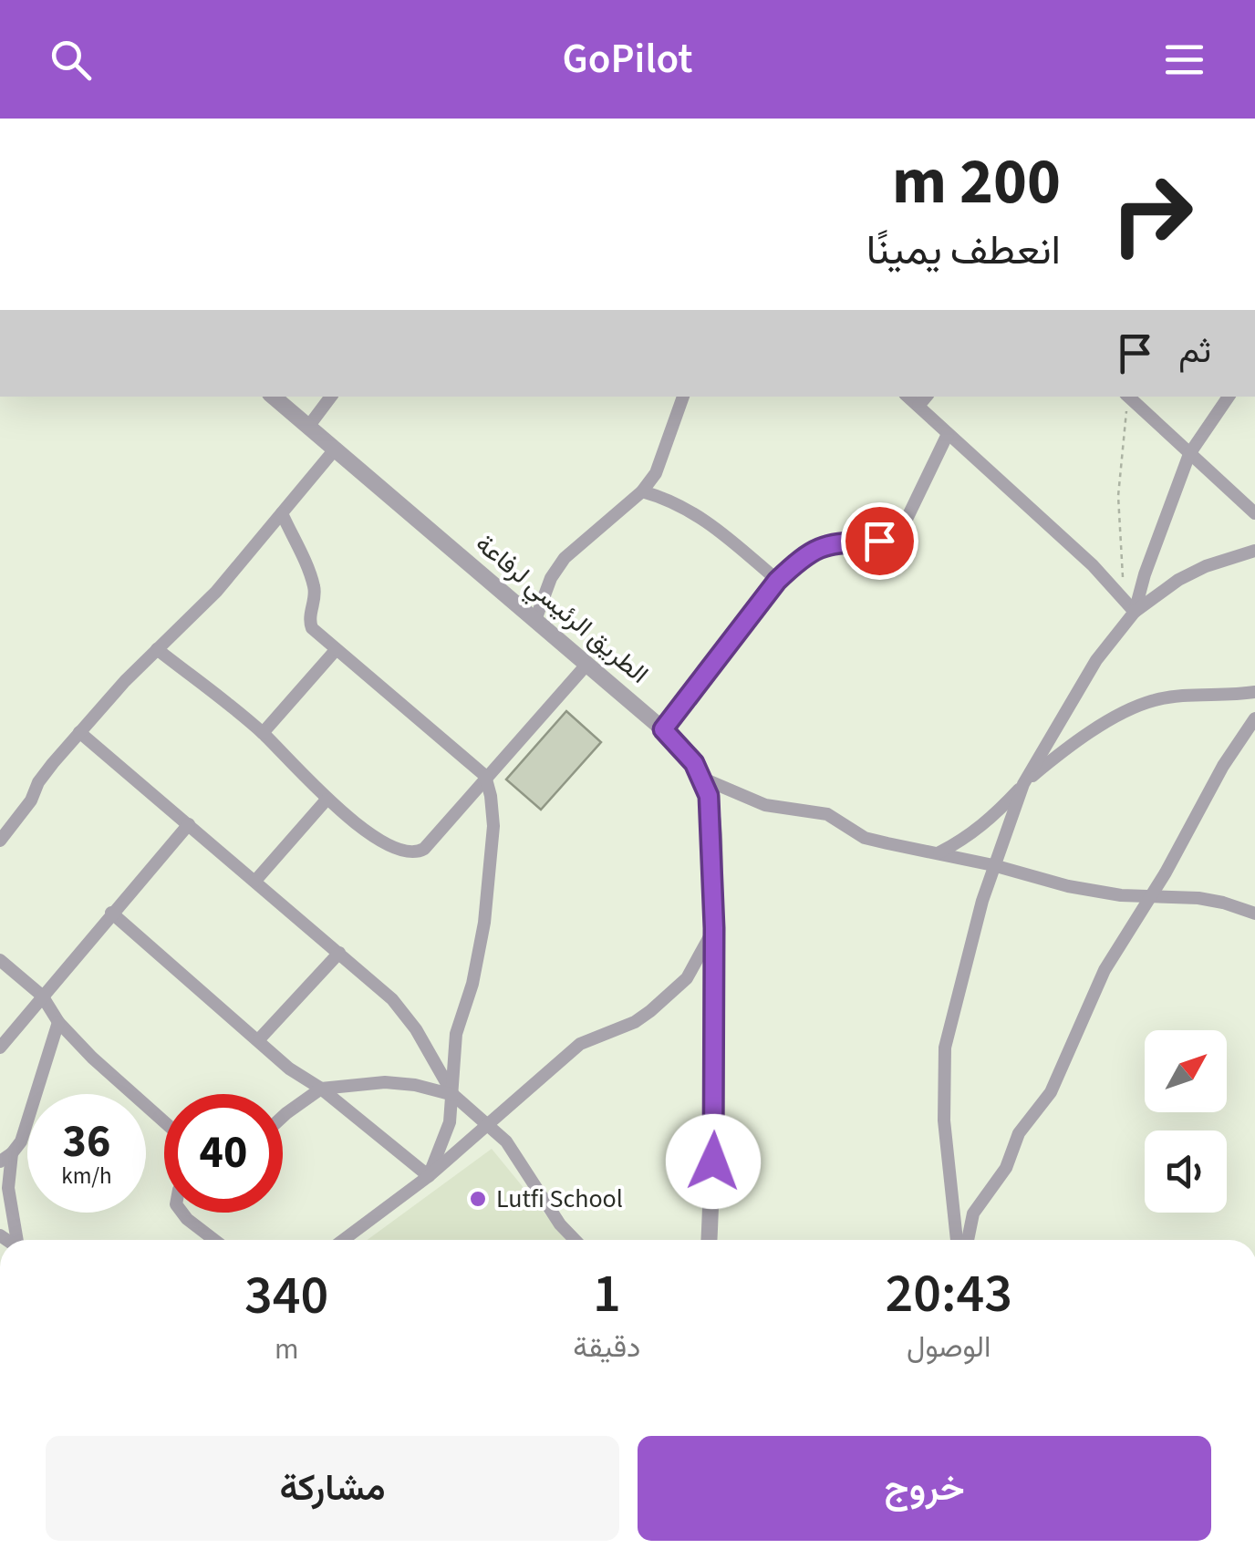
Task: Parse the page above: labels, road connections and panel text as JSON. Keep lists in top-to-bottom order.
{
  "streets": {
    "street": ["الطريق الرئيسي لرفاعة"]
  },
  "places": ["Lutfi School"],
  "north": "top right",
  "page": {
    "header": "GoPilot",
    "turn": ["200 m", "انعطف يمينًا"],
    "then": "ثم",
    "speed": "36 km/h",
    "limit": "40",
    "eta": [
      "20:43",
      "الوصول",
      "1",
      "دقيقة",
      "340",
      "m"
    ],
    "buttons": ["خروج", "مشاركة"]
  }
}
